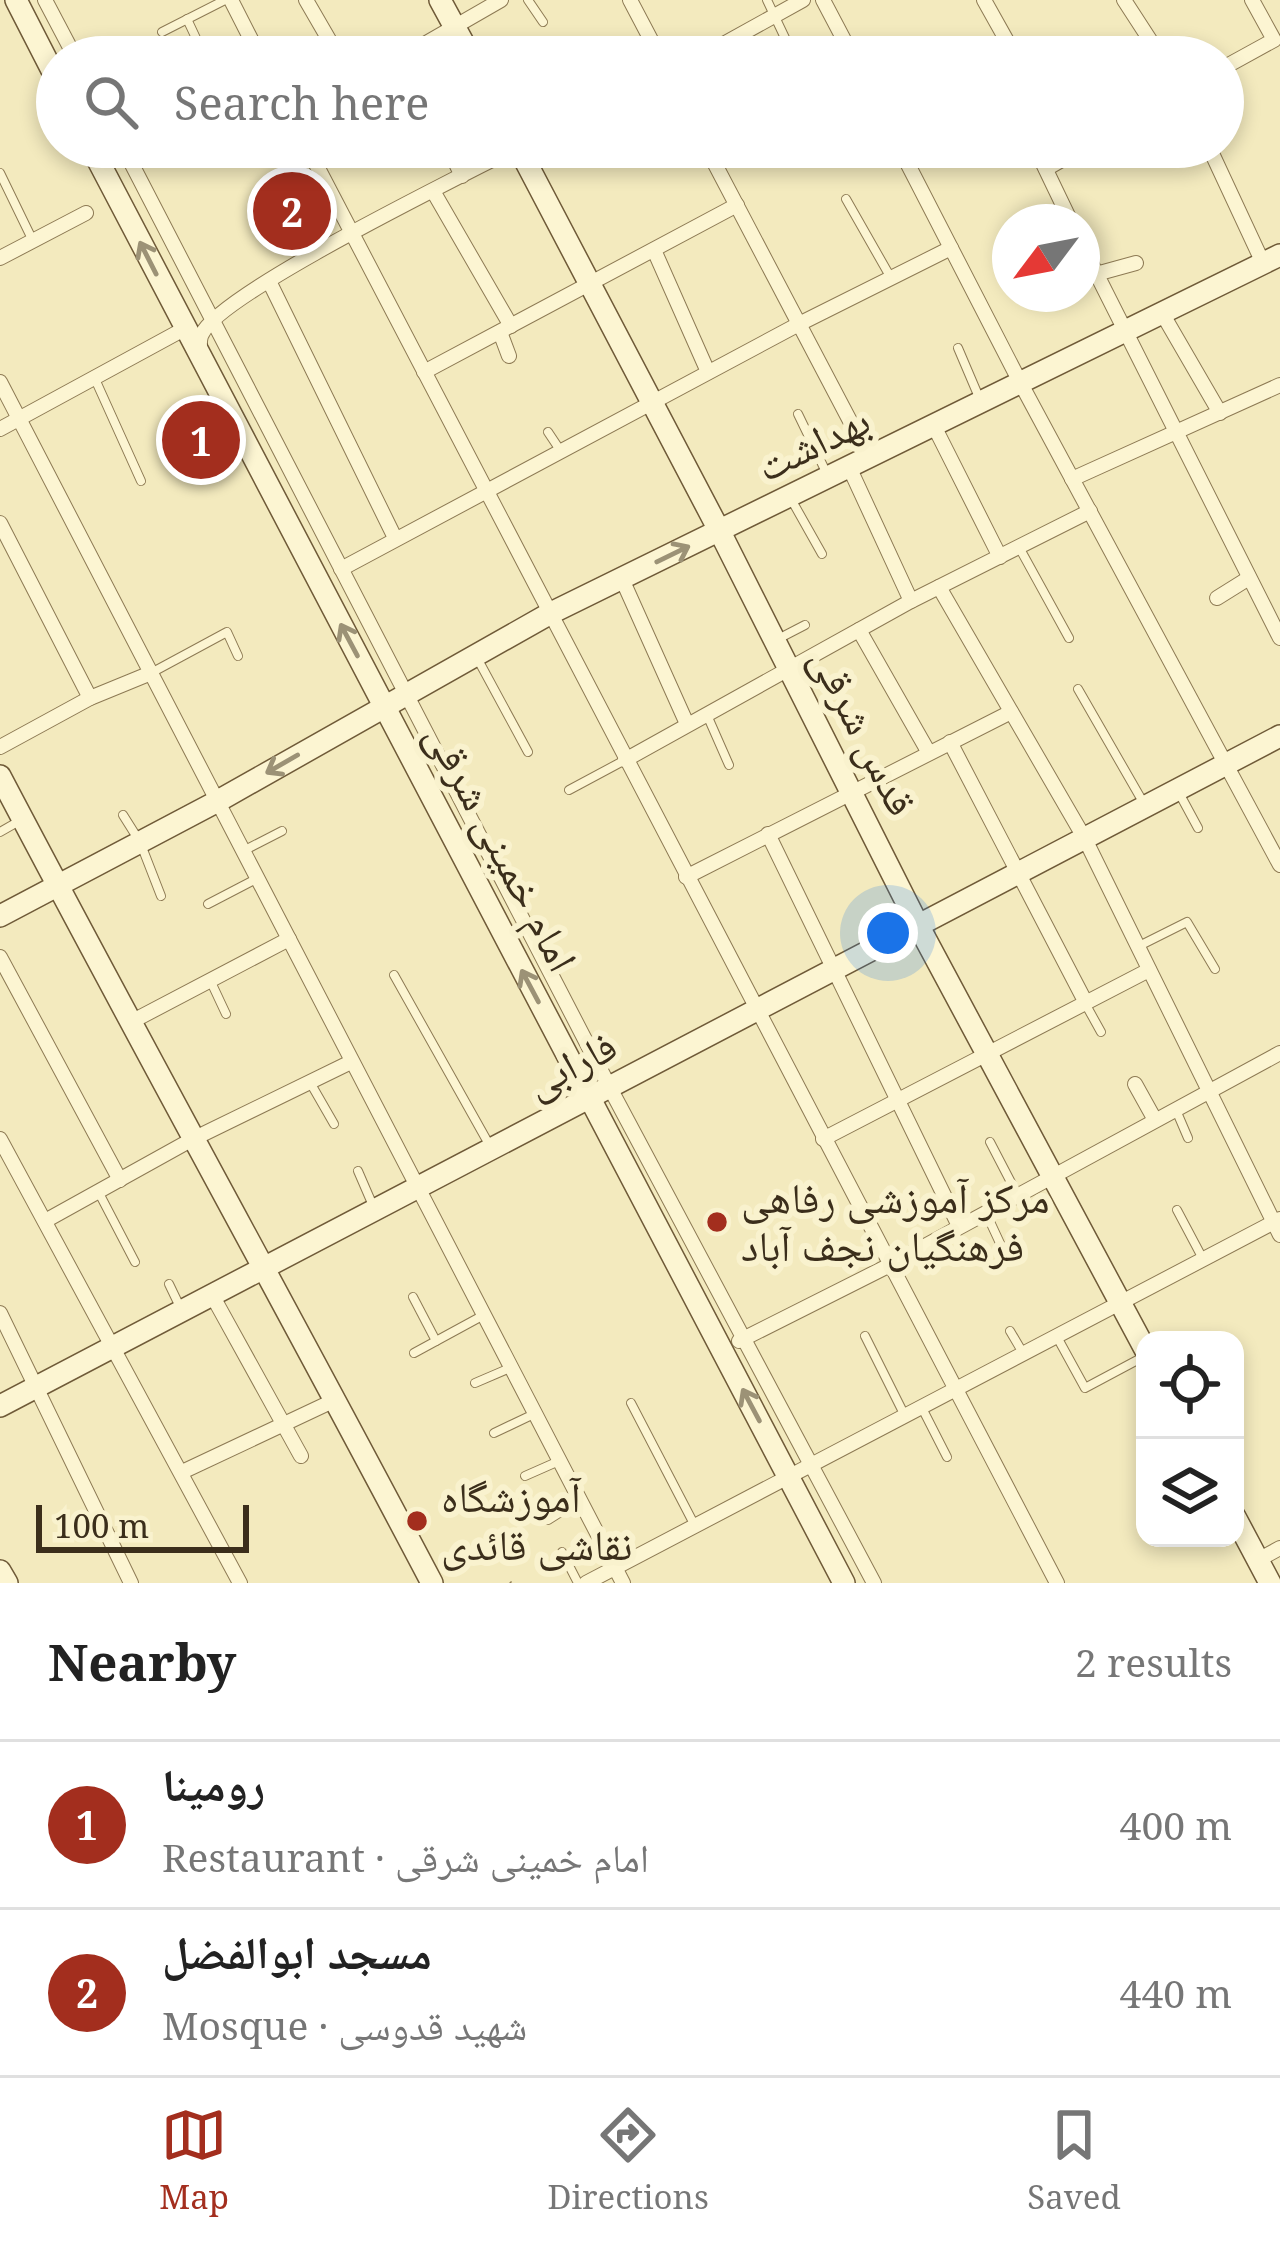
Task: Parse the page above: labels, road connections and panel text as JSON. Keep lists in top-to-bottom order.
{
  "streets": {
    "street": [
      "بهداشت",
      "قدس شرقی",
      "امام خمینی شرقی",
      "فارابی"
    ]
  },
  "crossings": [
    ["بهداشت", "قدس شرقی"],
    ["بهداشت", "امام خمینی شرقی"],
    ["قدس شرقی", "فارابی"],
    ["امام خمینی شرقی", "فارابی"]
  ],
  "places": ["مرکز آموزشی رفاهی فرهنگیان نجف آباد", "آموزشگاه نقاشی قائدی"],
  "scale_bar": "100 m",
  "north": "bottom left",
  "page": {
    "search": "Search here",
    "pins": ["2", "1"],
    "scale": "100 m",
    "heading": ["Nearby", "2 results"],
    "list": [
      {
        "mark": "1",
        "name": "رومینا",
        "note": "Restaurant · امام خمینی شرقی",
        "value": "400 m"
      },
      {
        "mark": "2",
        "name": "مسجد ابوالفضل",
        "note": "Mosque · شهید قدوسی",
        "value": "440 m"
      }
    ],
    "nav": ["Map", "Directions", "Saved"]
  }
}
